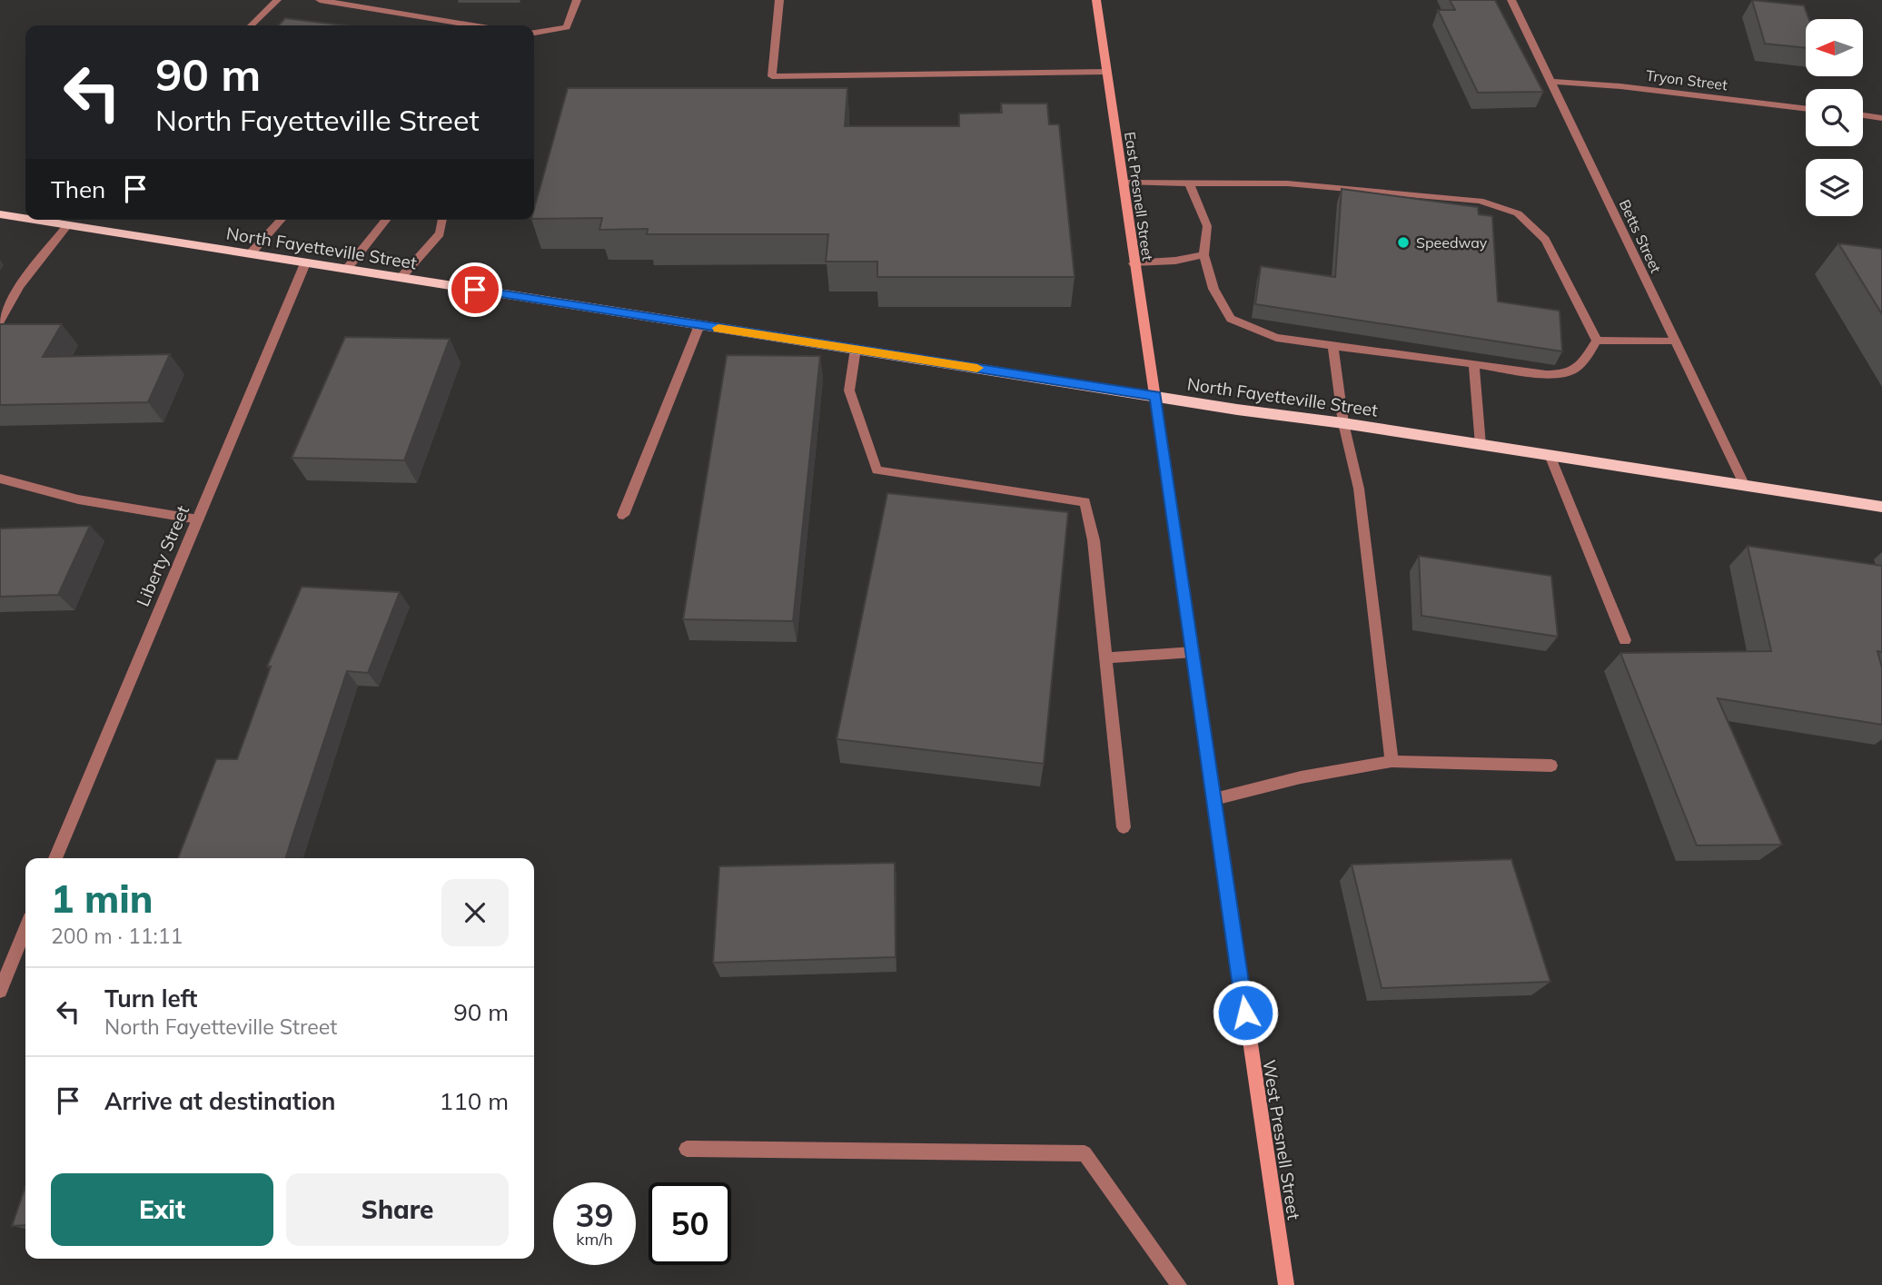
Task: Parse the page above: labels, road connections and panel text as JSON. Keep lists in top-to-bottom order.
{
  "streets": {
    "main road": ["East Presnell Street", "North Fayetteville Street", "West Presnell Street"],
    "street": ["Tryon Street", "Betts Street", "Liberty Street"]
  },
  "crossings": [
    ["Tryon Street", "Betts Street"],
    ["East Presnell Street", "North Fayetteville Street"],
    ["East Presnell Street", "West Presnell Street"],
    ["Betts Street", "North Fayetteville Street"],
    ["North Fayetteville Street", "Liberty Street"],
    ["North Fayetteville Street", "West Presnell Street"]
  ],
  "places": ["Speedway"],
  "north": "left",
  "page": {
    "turn": ["90 m", "North Fayetteville Street"],
    "then": "Then",
    "heading": ["1 min", "200 m · 11:11"],
    "list": [
      {
        "name": "Turn left",
        "note": "North Fayetteville Street",
        "value": "90 m"
      },
      {
        "name": "Arrive at destination",
        "value": "110 m"
      }
    ],
    "buttons": ["Exit", "Share"],
    "speed": "39 km/h",
    "limit": "50"
  }
}
